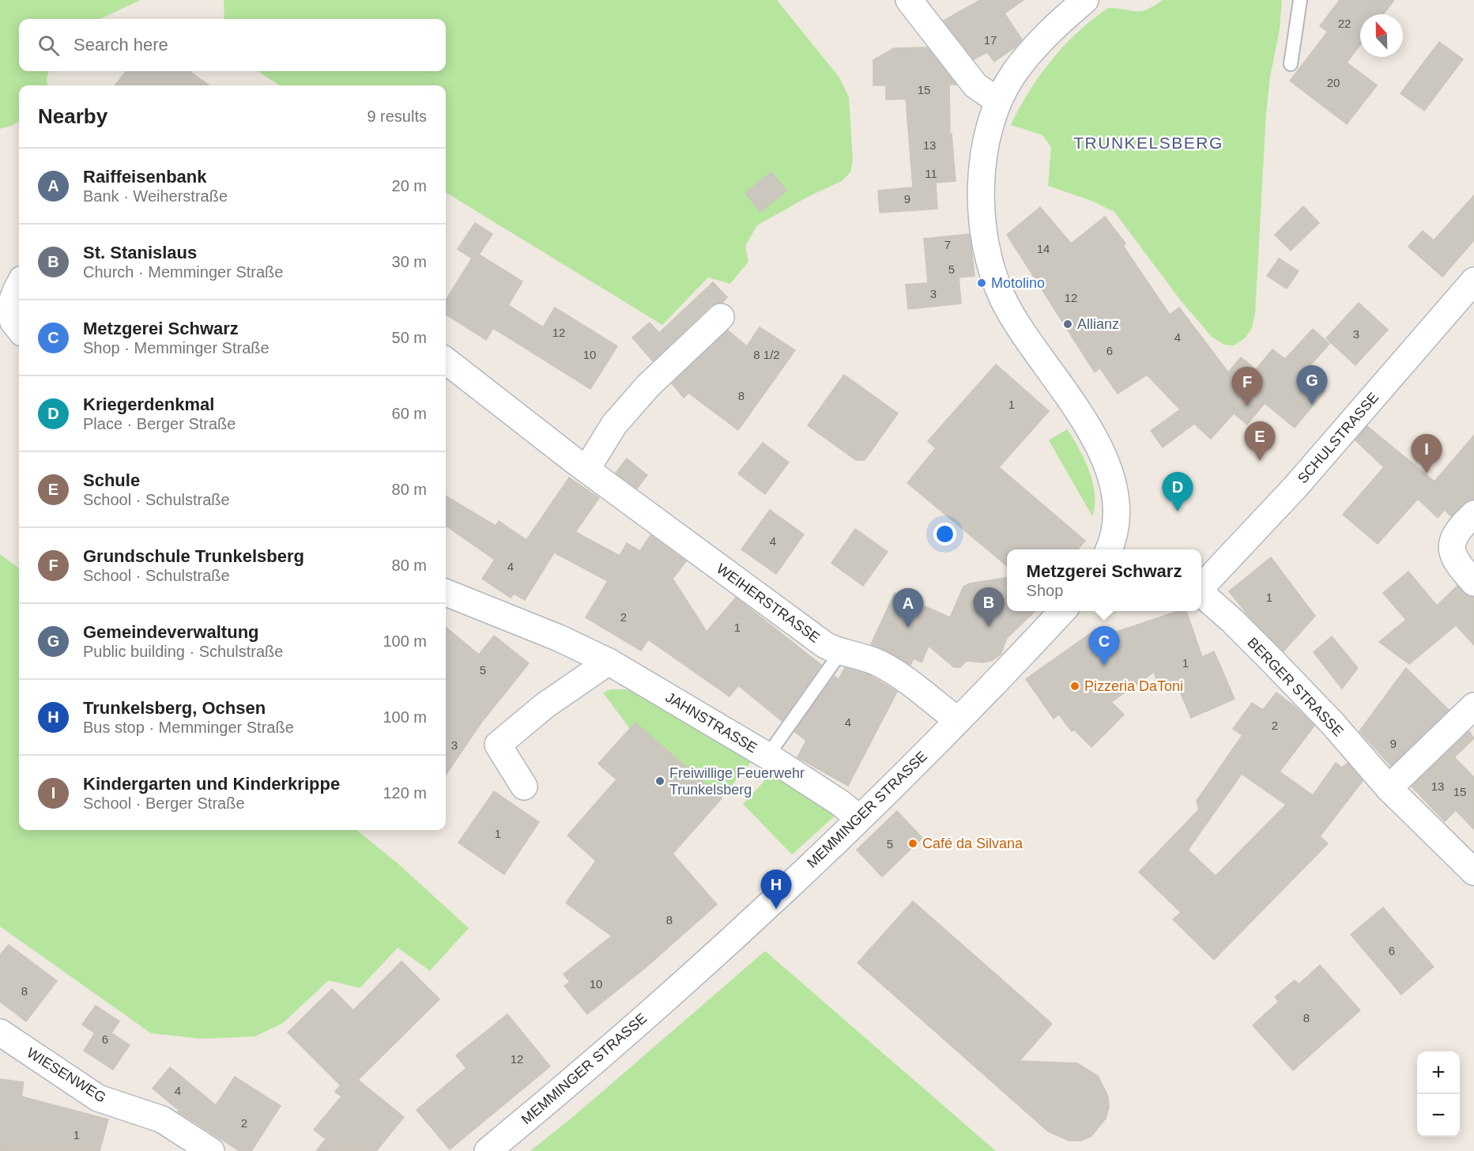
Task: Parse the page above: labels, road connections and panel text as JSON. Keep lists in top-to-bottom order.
{
  "streets": {
    "street": [
      "SCHULSTRASSE",
      "WEIHERSTRASSE",
      "BERGER STRASSE",
      "JAHNSTRASSE",
      "MEMMINGER STRASSE",
      "WIESENWEG"
    ]
  },
  "crossings": [
    ["WEIHERSTRASSE", "MEMMINGER STRASSE"],
    ["JAHNSTRASSE", "MEMMINGER STRASSE"]
  ],
  "districts": ["TRUNKELSBERG"],
  "places": [
    "Motolino",
    "Allianz",
    "Pizzeria DaToni",
    "Freiwillige Feuerwehr Trunkelsberg",
    "Café da Silvana"
  ],
  "house_numbers": [
    "22",
    "17",
    "20",
    "15",
    "13",
    "11",
    "9",
    "7",
    "14",
    "5",
    "3",
    "12",
    "12",
    "3",
    "4",
    "6",
    "10",
    "8 1/2",
    "8",
    "1",
    "4",
    "4",
    "1",
    "2",
    "1",
    "1",
    "5",
    "4",
    "2",
    "9",
    "3",
    "13",
    "15",
    "1",
    "5",
    "8",
    "6",
    "10",
    "8",
    "8",
    "6",
    "12",
    "4",
    "2",
    "1"
  ],
  "north": "top",
  "page": {
    "search": "Search here",
    "heading": ["Nearby", "9 results"],
    "list": [
      {
        "mark": "A",
        "name": "Raiffeisenbank",
        "note": "Bank · Weiherstraße",
        "value": "20 m"
      },
      {
        "mark": "B",
        "name": "St. Stanislaus",
        "note": "Church · Memminger Straße",
        "value": "30 m"
      },
      {
        "mark": "C",
        "name": "Metzgerei Schwarz",
        "note": "Shop · Memminger Straße",
        "value": "50 m"
      },
      {
        "mark": "D",
        "name": "Kriegerdenkmal",
        "note": "Place · Berger Straße",
        "value": "60 m"
      },
      {
        "mark": "E",
        "name": "Schule",
        "note": "School · Schulstraße",
        "value": "80 m"
      },
      {
        "mark": "F",
        "name": "Grundschule Trunkelsberg",
        "note": "School · Schulstraße",
        "value": "80 m"
      },
      {
        "mark": "G",
        "name": "Gemeindeverwaltung",
        "note": "Public building · Schulstraße",
        "value": "100 m"
      },
      {
        "mark": "H",
        "name": "Trunkelsberg, Ochsen",
        "note": "Bus stop · Memminger Straße",
        "value": "100 m"
      },
      {
        "mark": "I",
        "name": "Kindergarten und Kinderkrippe",
        "note": "School · Berger Straße",
        "value": "120 m"
      }
    ],
    "pins": [
      "G",
      "F",
      "E",
      "I",
      "D",
      "B",
      "A",
      "C",
      "H"
    ],
    "popup": ["Metzgerei Schwarz", "Shop"],
    "map_buttons": ["+", "−"]
  }
}
